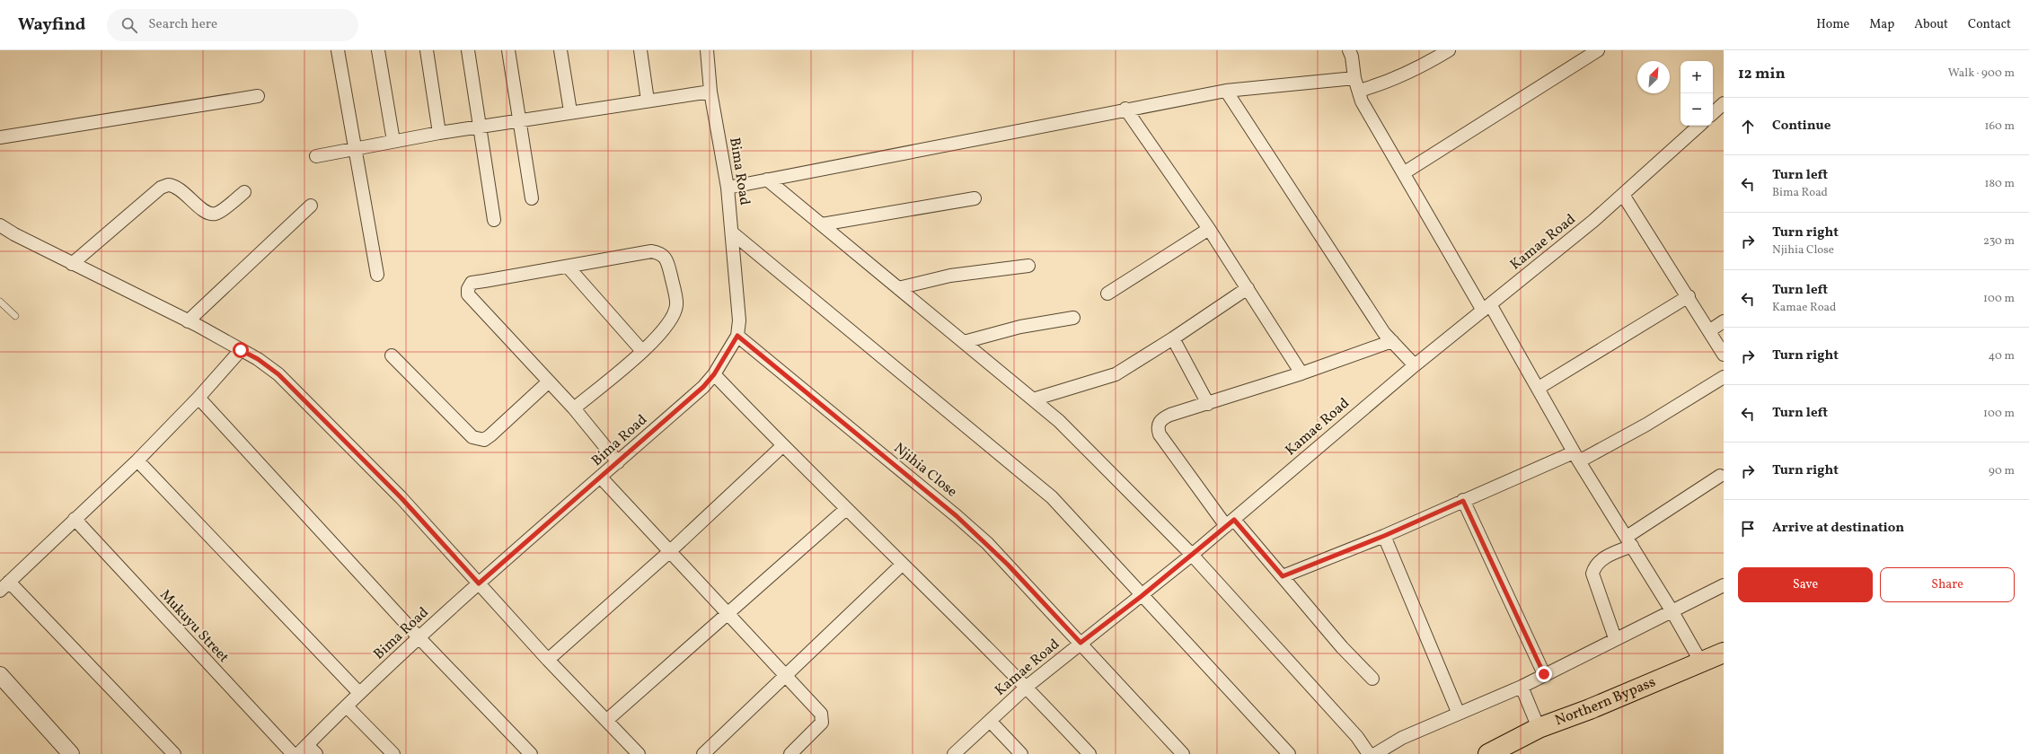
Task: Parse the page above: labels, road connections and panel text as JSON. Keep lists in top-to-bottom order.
{
  "streets": {
    "main road": ["Northern Bypass"],
    "street": [
      "Bima Road",
      "Kamae Road",
      "Njihia Close",
      "Mukuyu Street"
    ]
  },
  "crossings": [
    ["Bima Road", "Njihia Close"],
    ["Kamae Road", "Njihia Close"]
  ],
  "north": "top right",
  "page": {
    "header": "Wayfind",
    "search": "Search here",
    "nav": [
      "Home",
      "Map",
      "About",
      "Contact"
    ],
    "heading": ["12 min", "Walk · 900 m"],
    "map_buttons": ["+", "−"],
    "list": [
      ["Continue", "160 m"],
      ["Turn left", "Bima Road", "180 m"],
      ["Turn right", "Njihia Close", "230 m"],
      ["Turn left", "Kamae Road", "100 m"],
      ["Turn right", "40 m"],
      ["Turn left", "100 m"],
      ["Turn right", "90 m"],
      "Arrive at destination"
    ],
    "buttons": ["Save", "Share"]
  }
}
